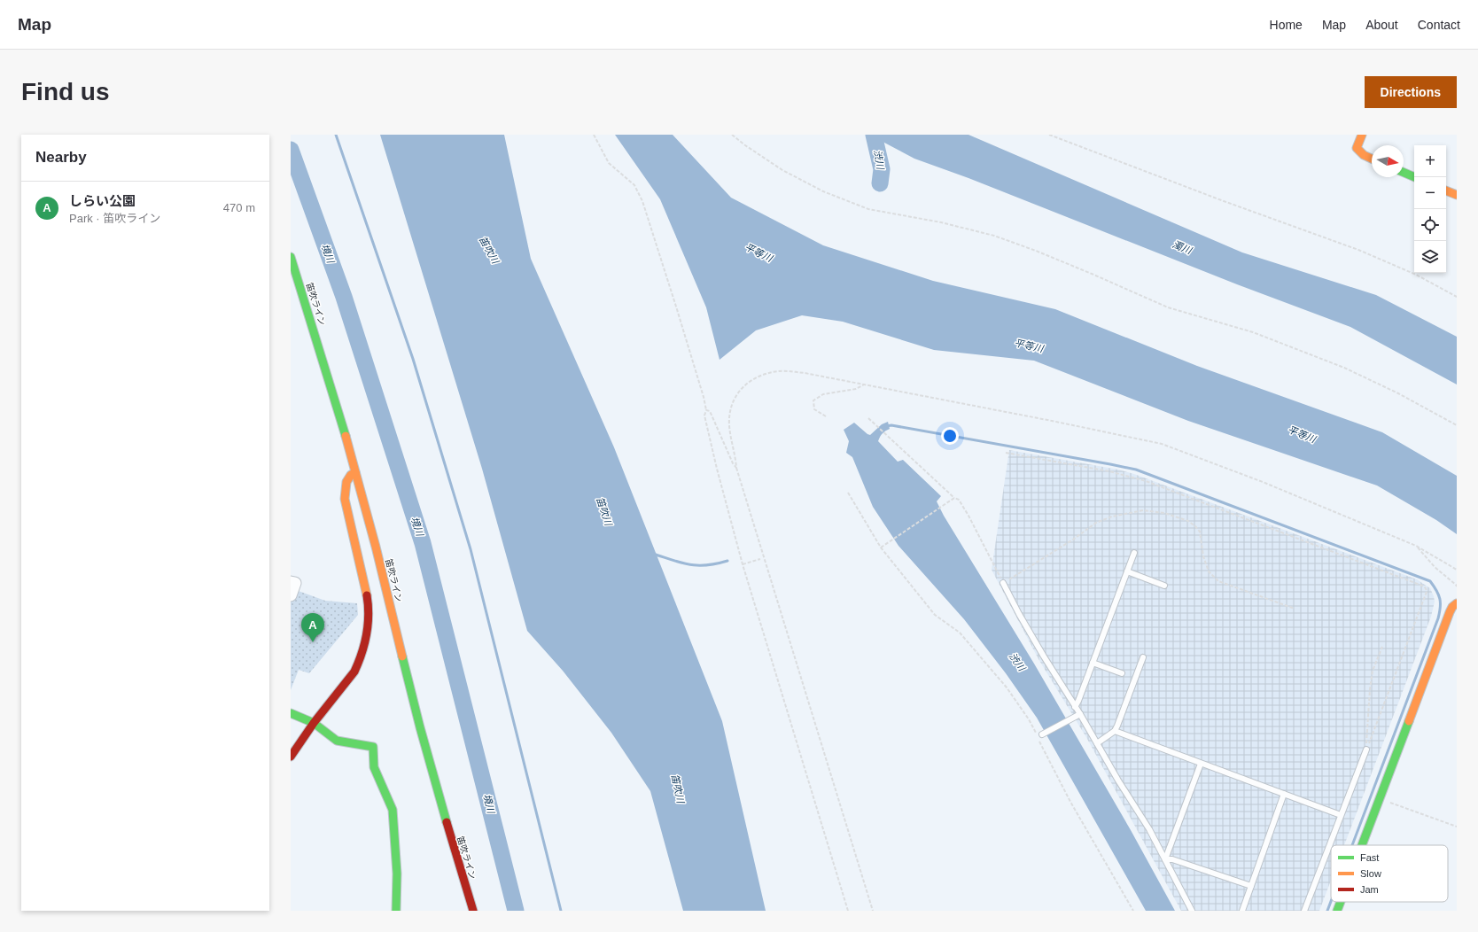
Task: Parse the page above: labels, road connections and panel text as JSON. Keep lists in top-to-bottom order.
{
  "streets": {
    "main road": ["笛吹ライン"]
  },
  "water": [
    "渋川",
    "濁川",
    "笛吹川",
    "平等川",
    "境川"
  ],
  "legend": ["Fast", "Slow", "Jam"],
  "north": "right",
  "page": {
    "header": "Map",
    "nav": [
      "Home",
      "Map",
      "About",
      "Contact"
    ],
    "buttons": "Directions",
    "title": "Find us",
    "heading": "Nearby",
    "map_buttons": ["+", "−"],
    "list": [
      {
        "mark": "A",
        "name": "しらい公園",
        "note": "Park · 笛吹ライン",
        "value": "470 m"
      }
    ],
    "pins": "A"
  }
}
